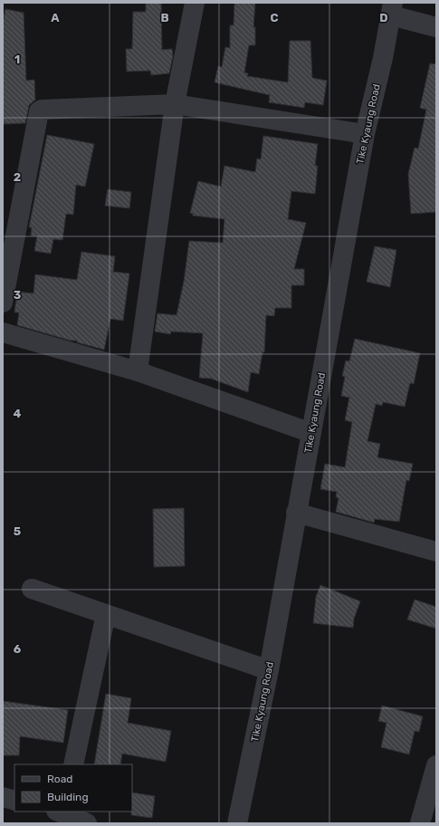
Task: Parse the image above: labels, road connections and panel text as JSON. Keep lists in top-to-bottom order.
{
  "streets": {
    "street": ["Tike Kyaung Road"]
  },
  "legend": ["Road", "Building"],
  "grid": {
    "columns": [
      "A",
      "B",
      "C",
      "D"
    ],
    "rows": [
      "1",
      "2",
      "3",
      "4",
      "5",
      "6"
    ]
  }
}
